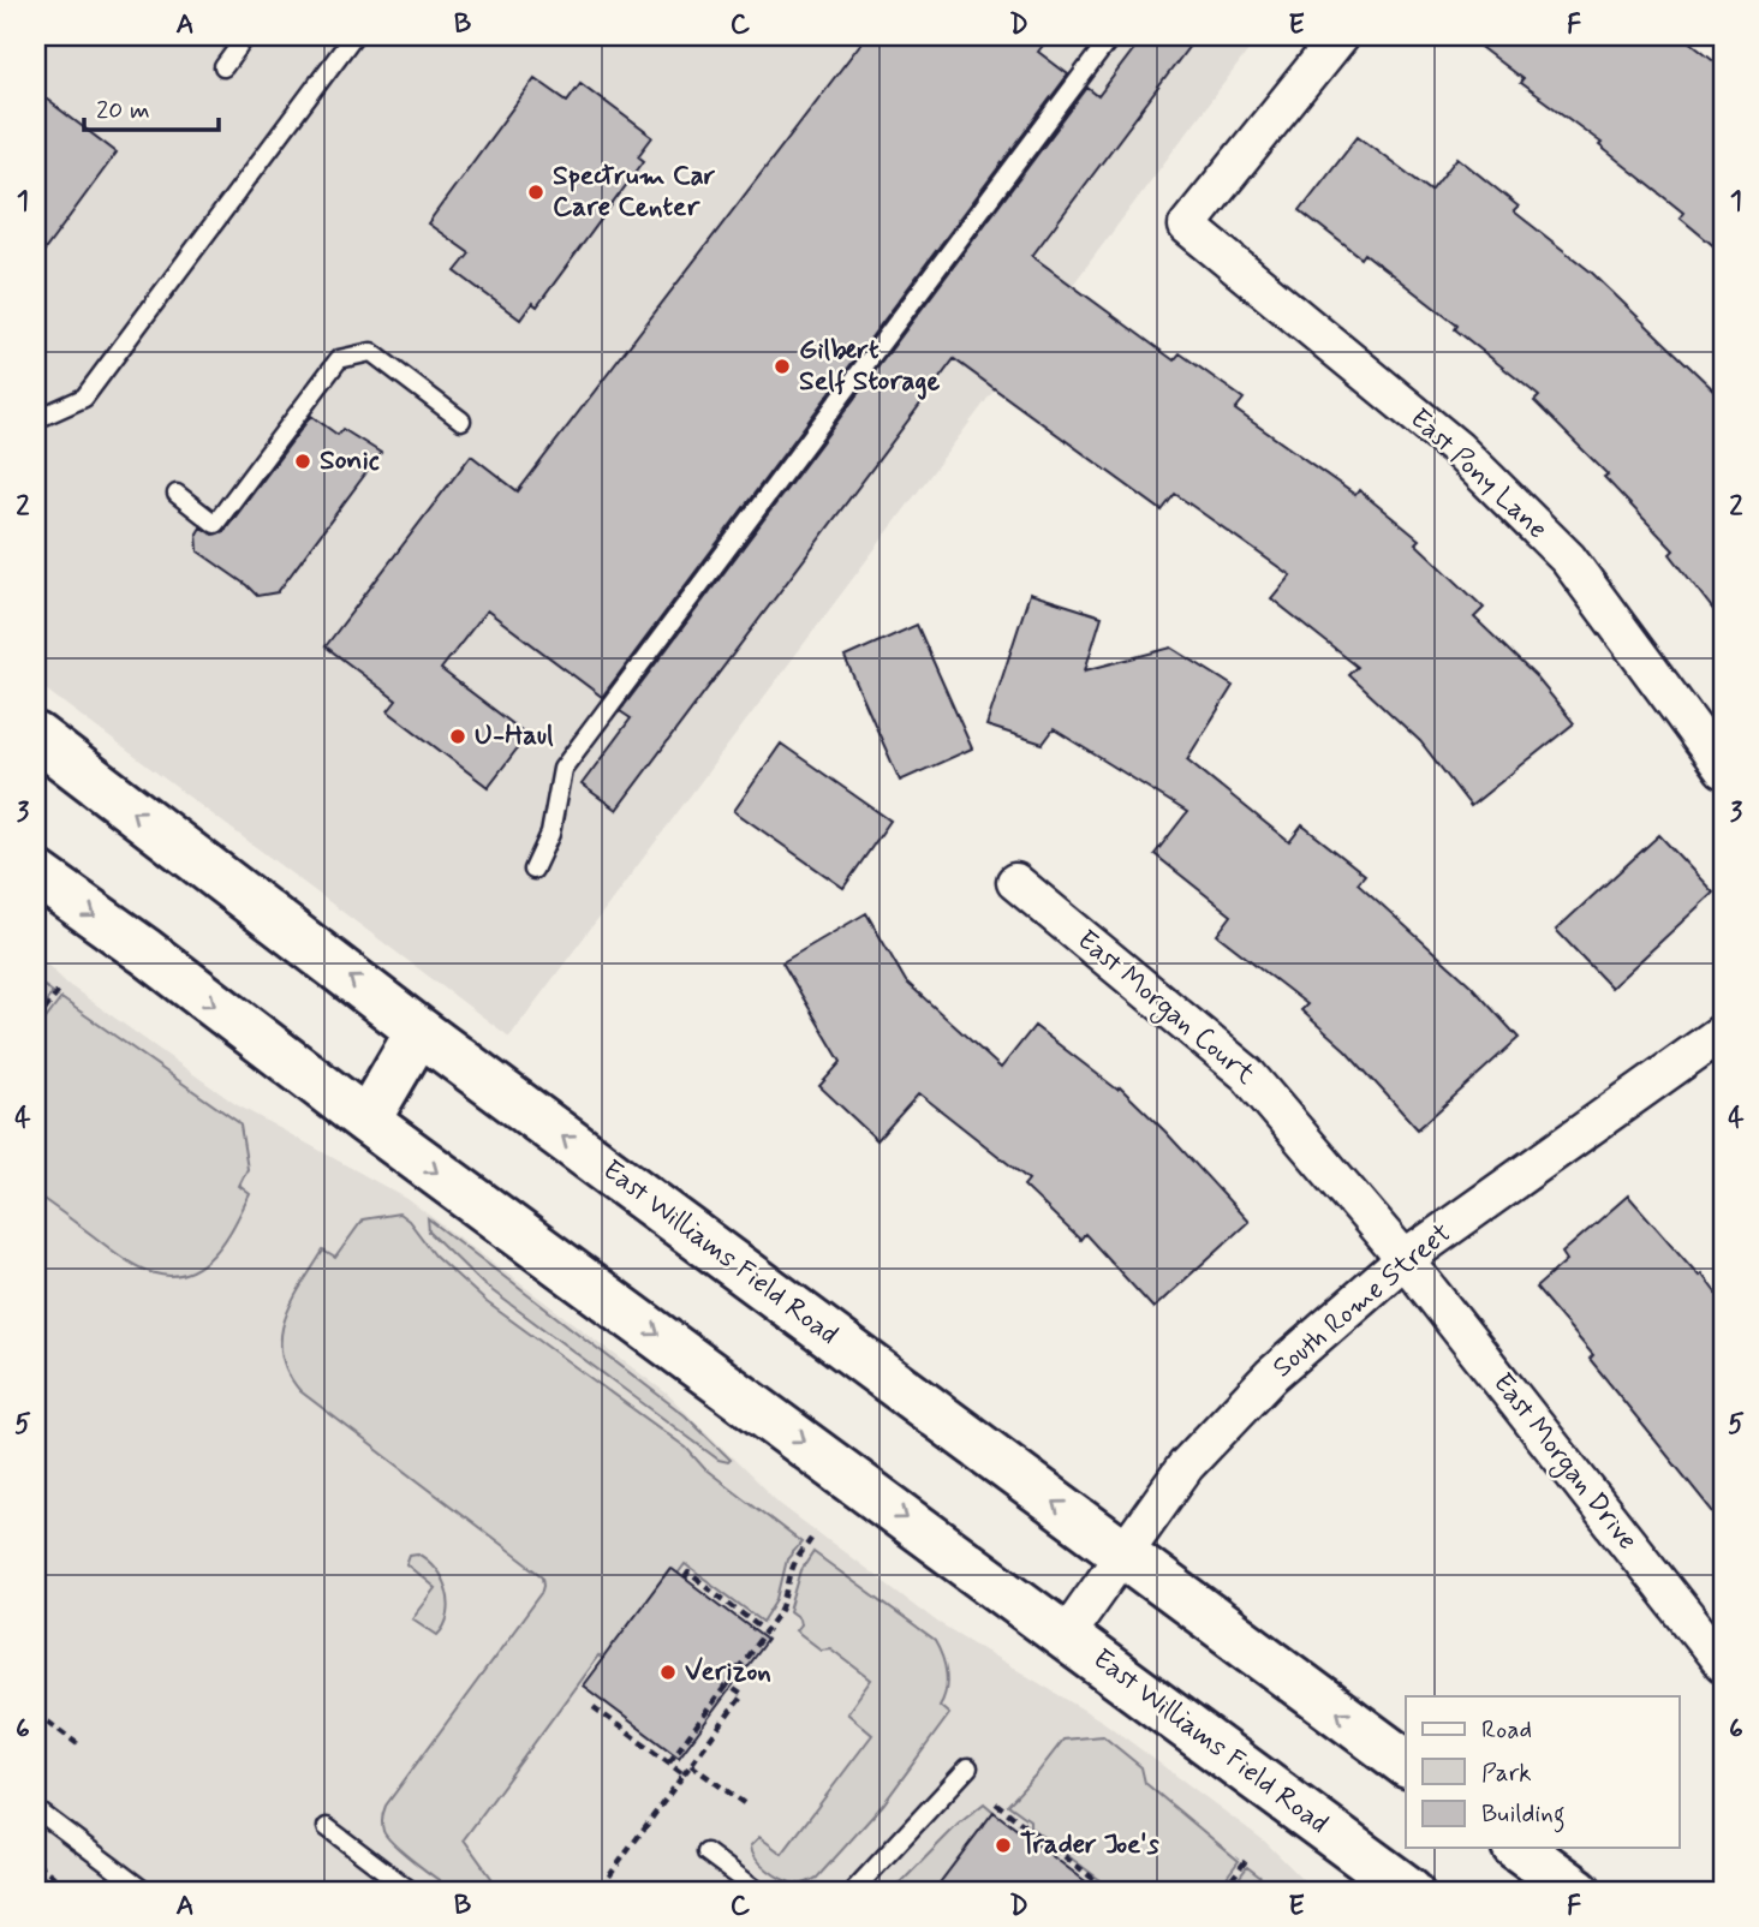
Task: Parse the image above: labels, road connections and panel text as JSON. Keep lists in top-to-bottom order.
{
  "streets": {
    "main road": ["East Williams Field Road"],
    "street": [
      "East Pony Lane",
      "East Morgan Court",
      "South Rome Street",
      "East Morgan Drive"
    ]
  },
  "crossings": [
    ["East Morgan Court", "South Rome Street"],
    ["East Morgan Court", "East Morgan Drive"],
    ["East Williams Field Road", "South Rome Street"],
    ["South Rome Street", "East Morgan Drive"]
  ],
  "places": [
    "Spectrum Car Care Center",
    "Gilbert Self Storage",
    "Sonic",
    "U-Haul",
    "Verizon",
    "Trader Joe's"
  ],
  "legend": ["Road", "Park", "Building"],
  "scale_bar": "20 m",
  "grid": {
    "columns": [
      "A",
      "B",
      "C",
      "D",
      "E",
      "F"
    ],
    "rows": [
      "1",
      "2",
      "3",
      "4",
      "5",
      "6"
    ]
  }
}
